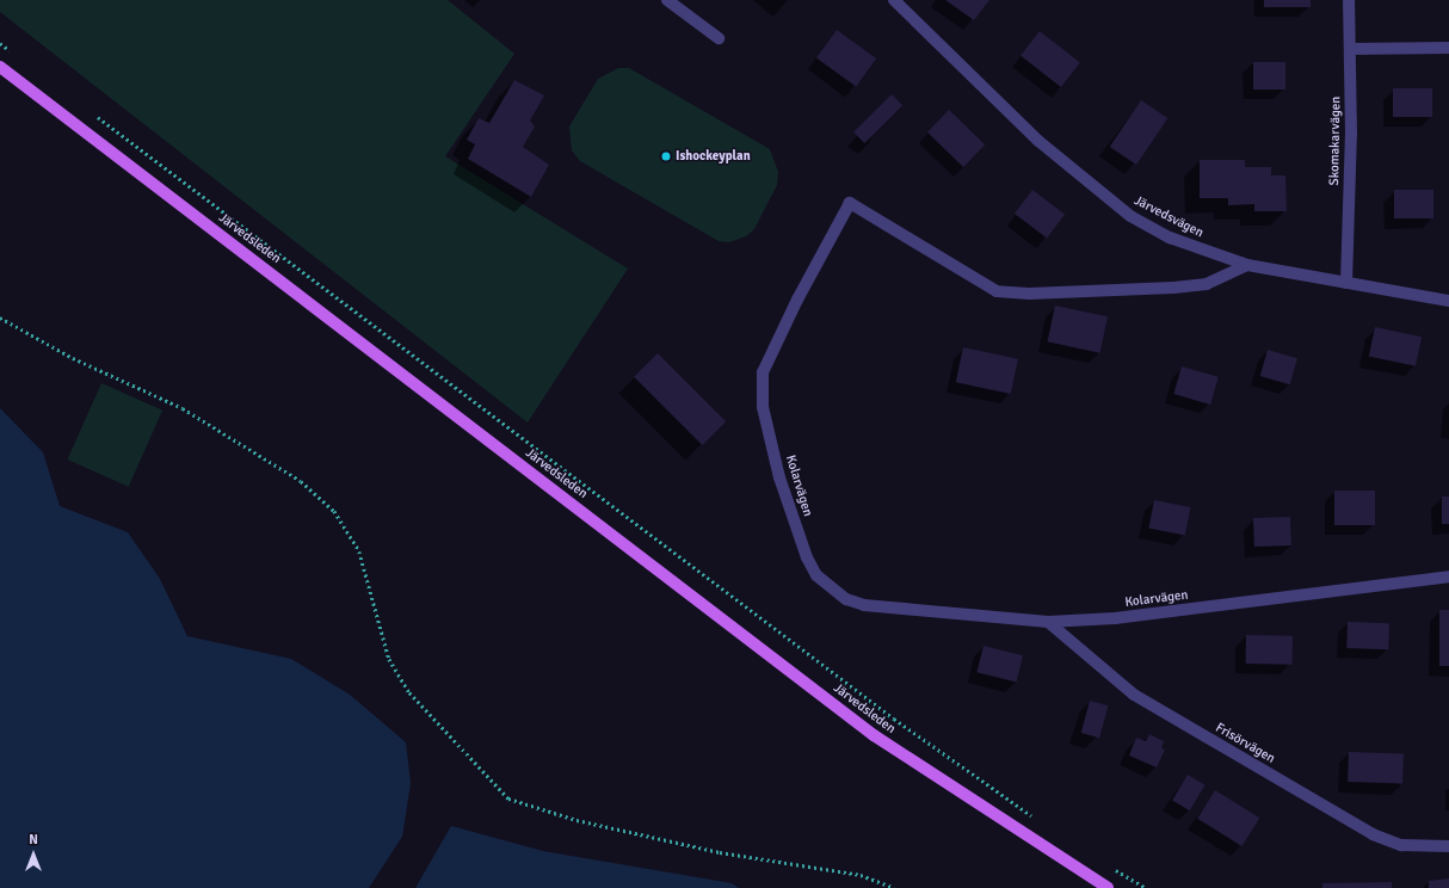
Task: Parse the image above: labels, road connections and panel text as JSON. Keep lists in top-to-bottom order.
{
  "streets": {
    "main road": ["Järvedsleden"],
    "street": [
      "Skomakarvägen",
      "Järvedsvägen",
      "Kolarvägen",
      "Frisörvägen"
    ]
  },
  "crossings": [
    ["Skomakarvägen", "Järvedsvägen"],
    ["Järvedsvägen", "Kolarvägen"],
    ["Kolarvägen", "Frisörvägen"]
  ],
  "places": ["Ishockeyplan"],
  "north": "top"
}
